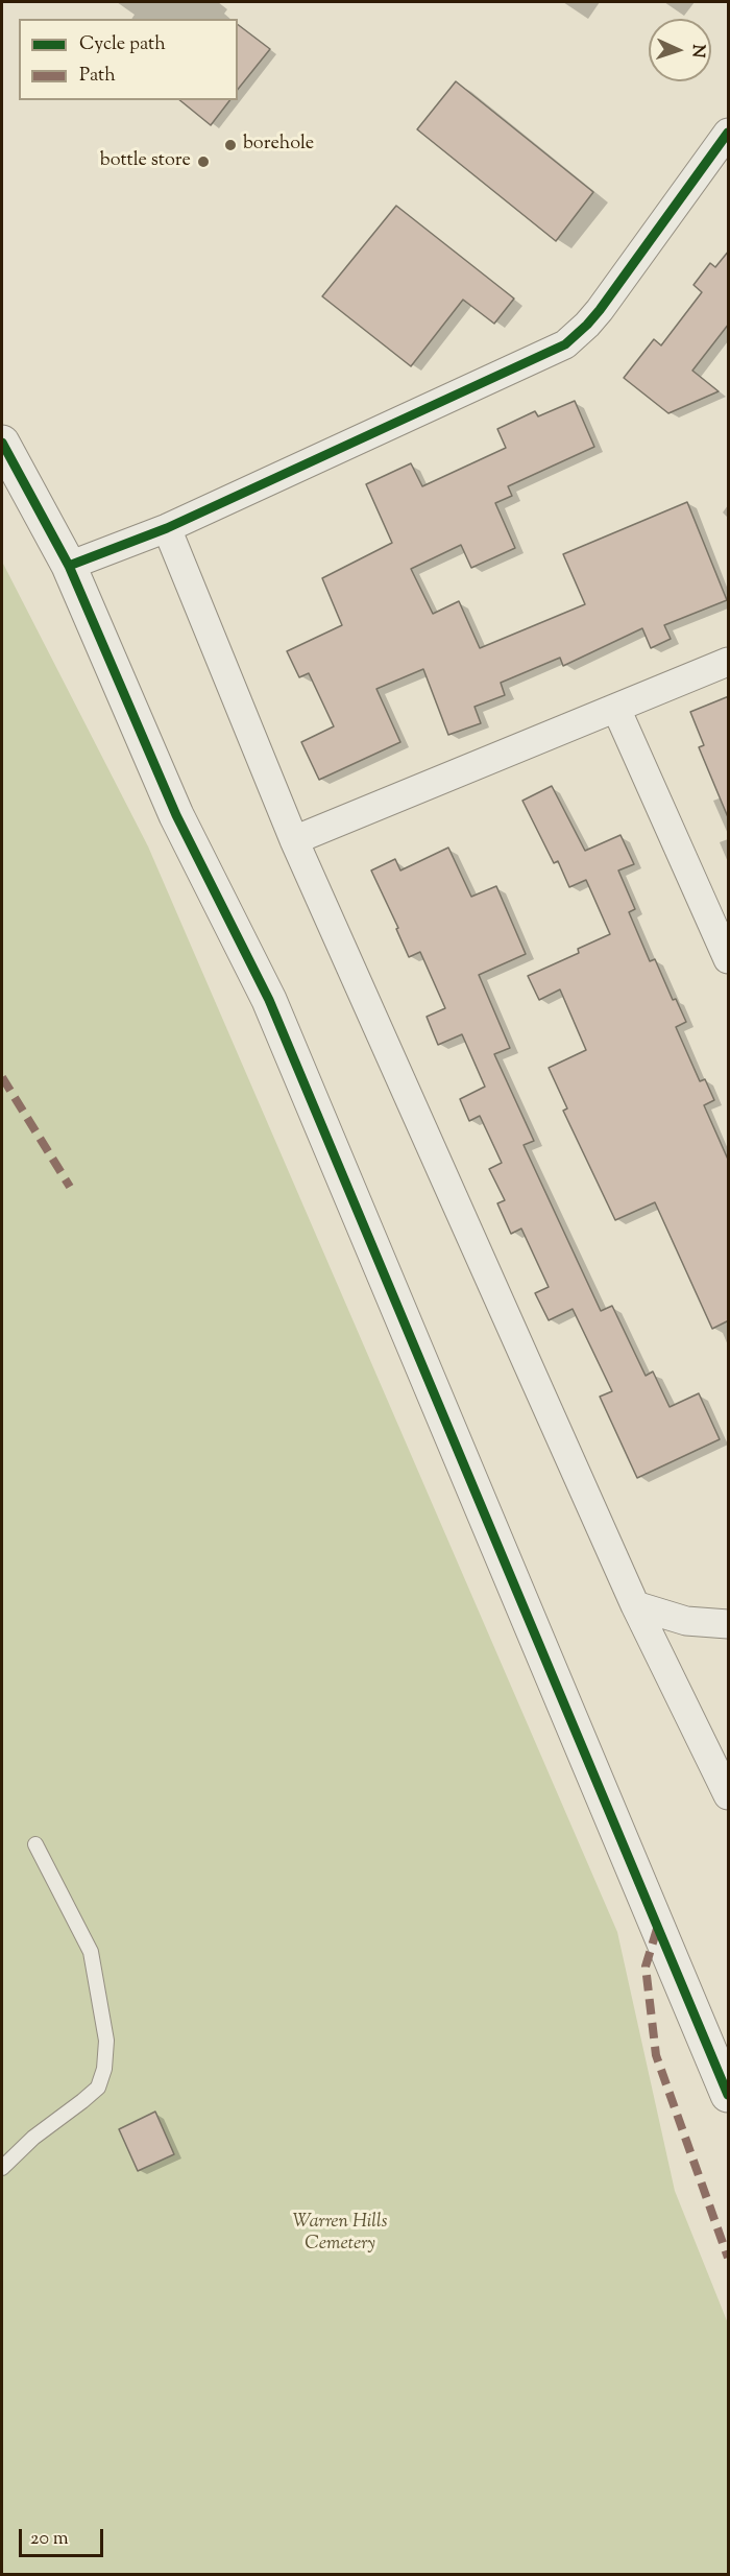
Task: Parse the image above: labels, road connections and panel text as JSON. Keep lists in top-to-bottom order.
{
  "parks": ["Warren Hills Cemetery"],
  "places": ["borehole", "bottle store"],
  "legend": ["Cycle path", "Path"],
  "scale_bar": "20 m",
  "north": "right"
}
